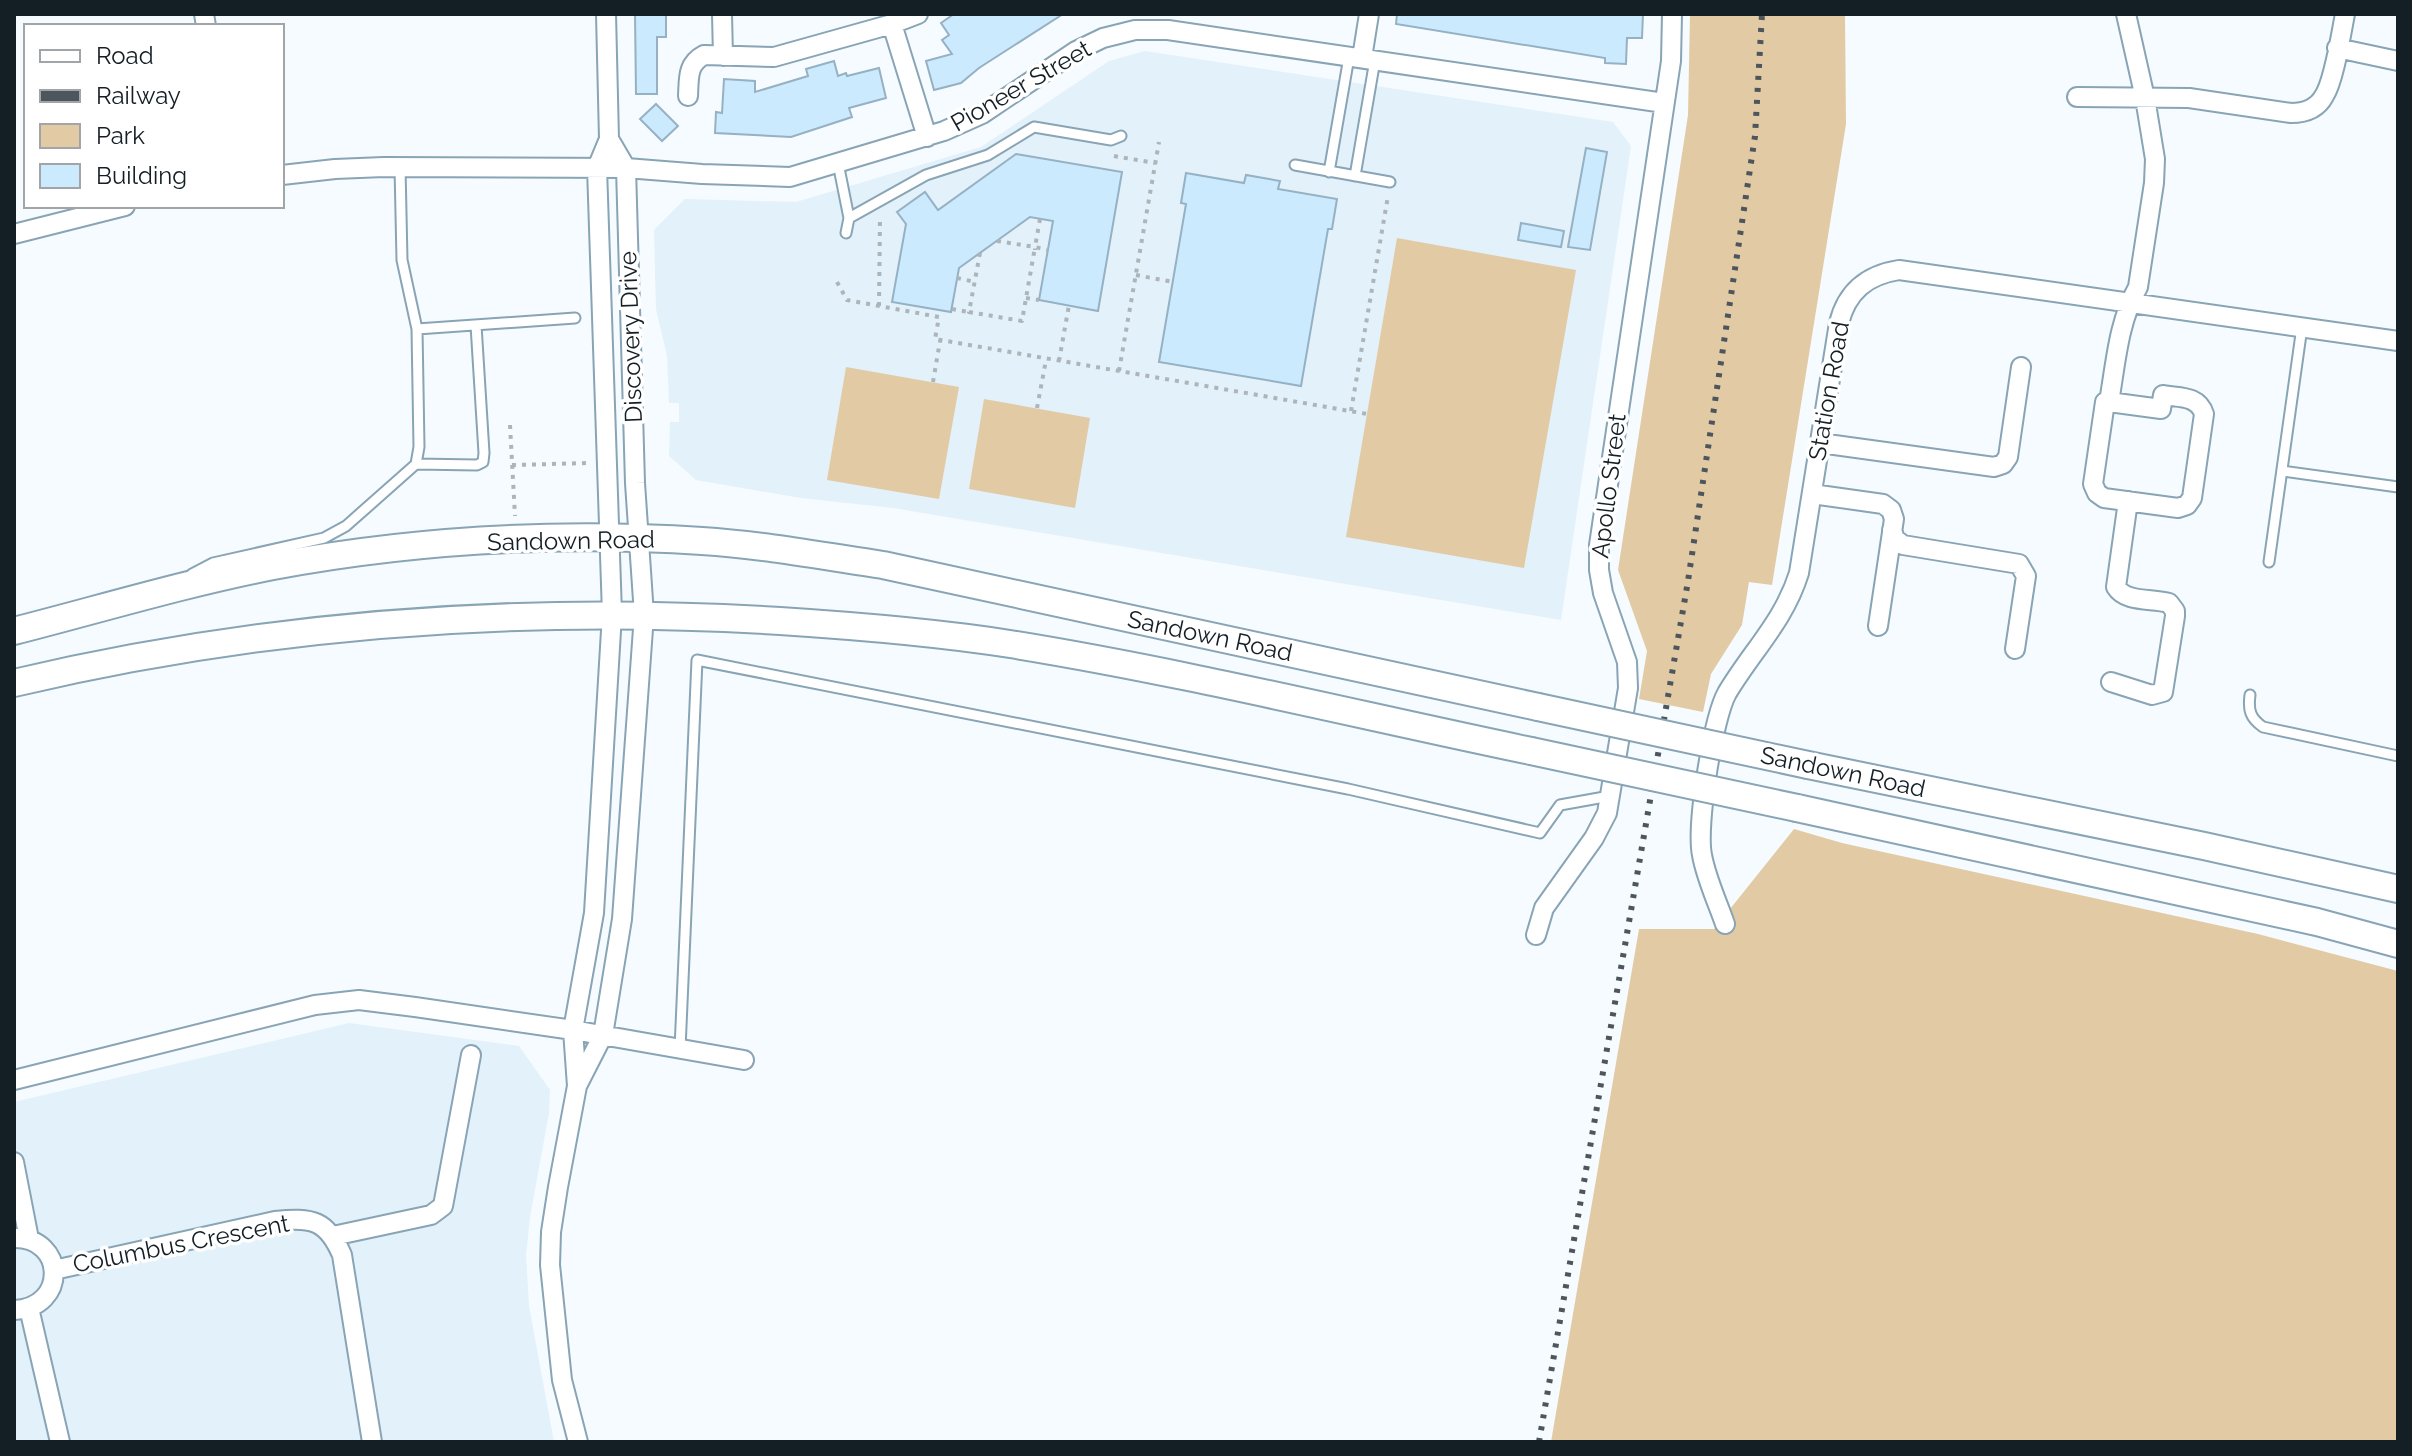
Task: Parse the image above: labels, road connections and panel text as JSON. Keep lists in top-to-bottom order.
{
  "streets": {
    "main road": ["Sandown Road"],
    "street": [
      "Pioneer Street",
      "Discovery Drive",
      "Station Road",
      "Apollo Street",
      "Columbus Crescent"
    ]
  },
  "crossings": [
    ["Pioneer Street", "Discovery Drive"],
    ["Pioneer Street", "Apollo Street"],
    ["Discovery Drive", "Sandown Road"]
  ],
  "legend": [
    "Road",
    "Railway",
    "Park",
    "Building"
  ]
}
